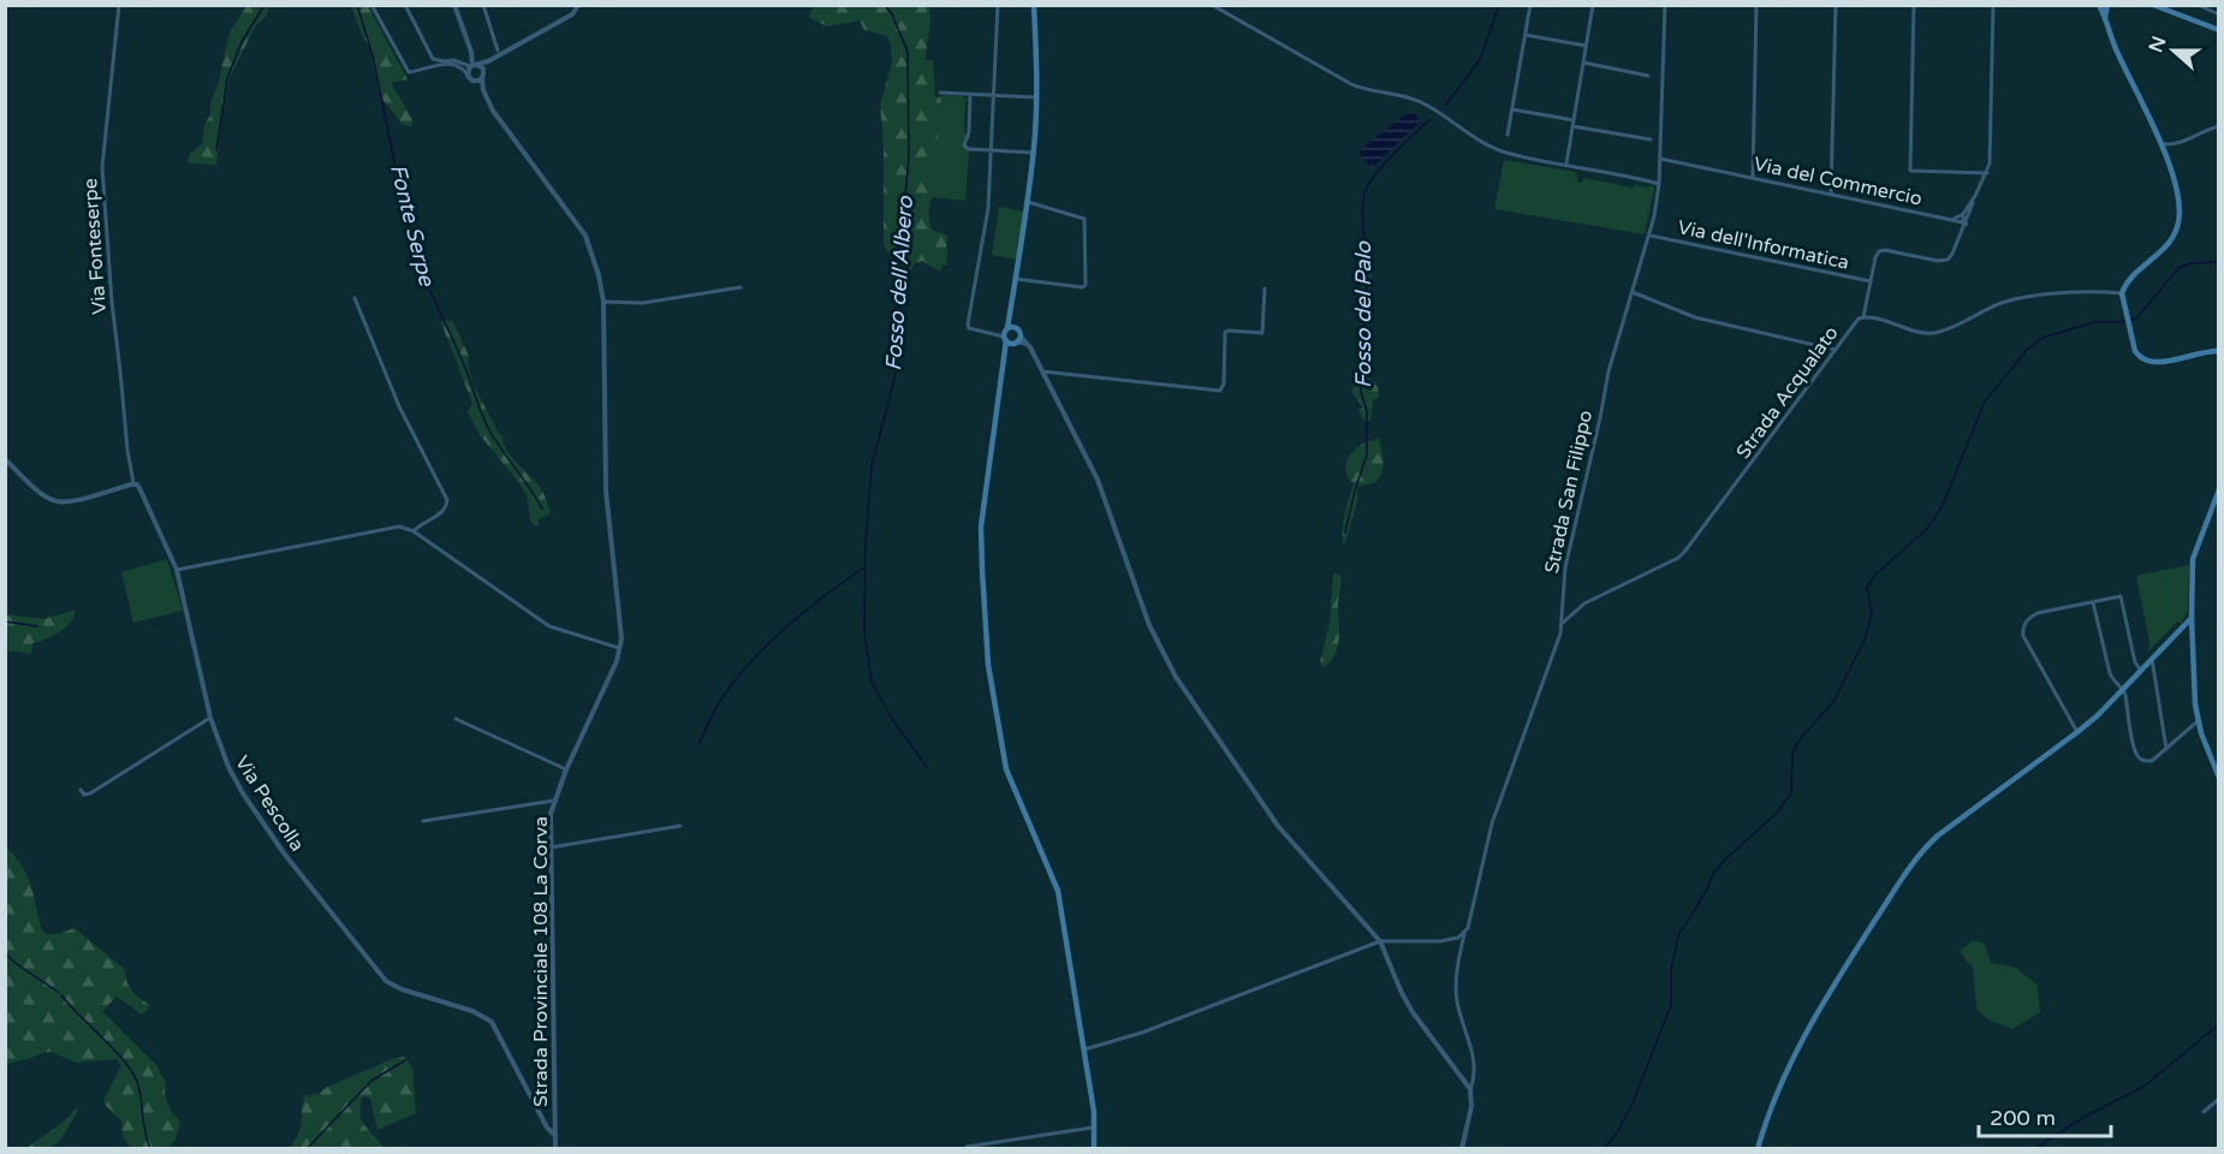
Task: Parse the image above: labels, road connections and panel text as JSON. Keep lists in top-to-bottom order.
{
  "streets": {
    "street": [
      "Via del Commercio",
      "Via dell'Informatica",
      "Via Fonteserpe",
      "Strada Acqualato",
      "Strada San Filippo",
      "Via Pescolla",
      "Strada Provinciale 108 La Corva"
    ]
  },
  "crossings": [
    ["Via del Commercio", "Via dell'Informatica"],
    ["Via del Commercio", "Strada San Filippo"],
    ["Via dell'Informatica", "Strada Acqualato"],
    ["Via dell'Informatica", "Strada San Filippo"],
    ["Via Fonteserpe", "Via Pescolla"],
    ["Strada Acqualato", "Strada San Filippo"],
    ["Via Pescolla", "Strada Provinciale 108 La Corva"]
  ],
  "water": ["Fonte Serpe", "Fosso dell'Albero", "Fosso del Palo"],
  "scale_bar": "200 m",
  "north": "left"
}
